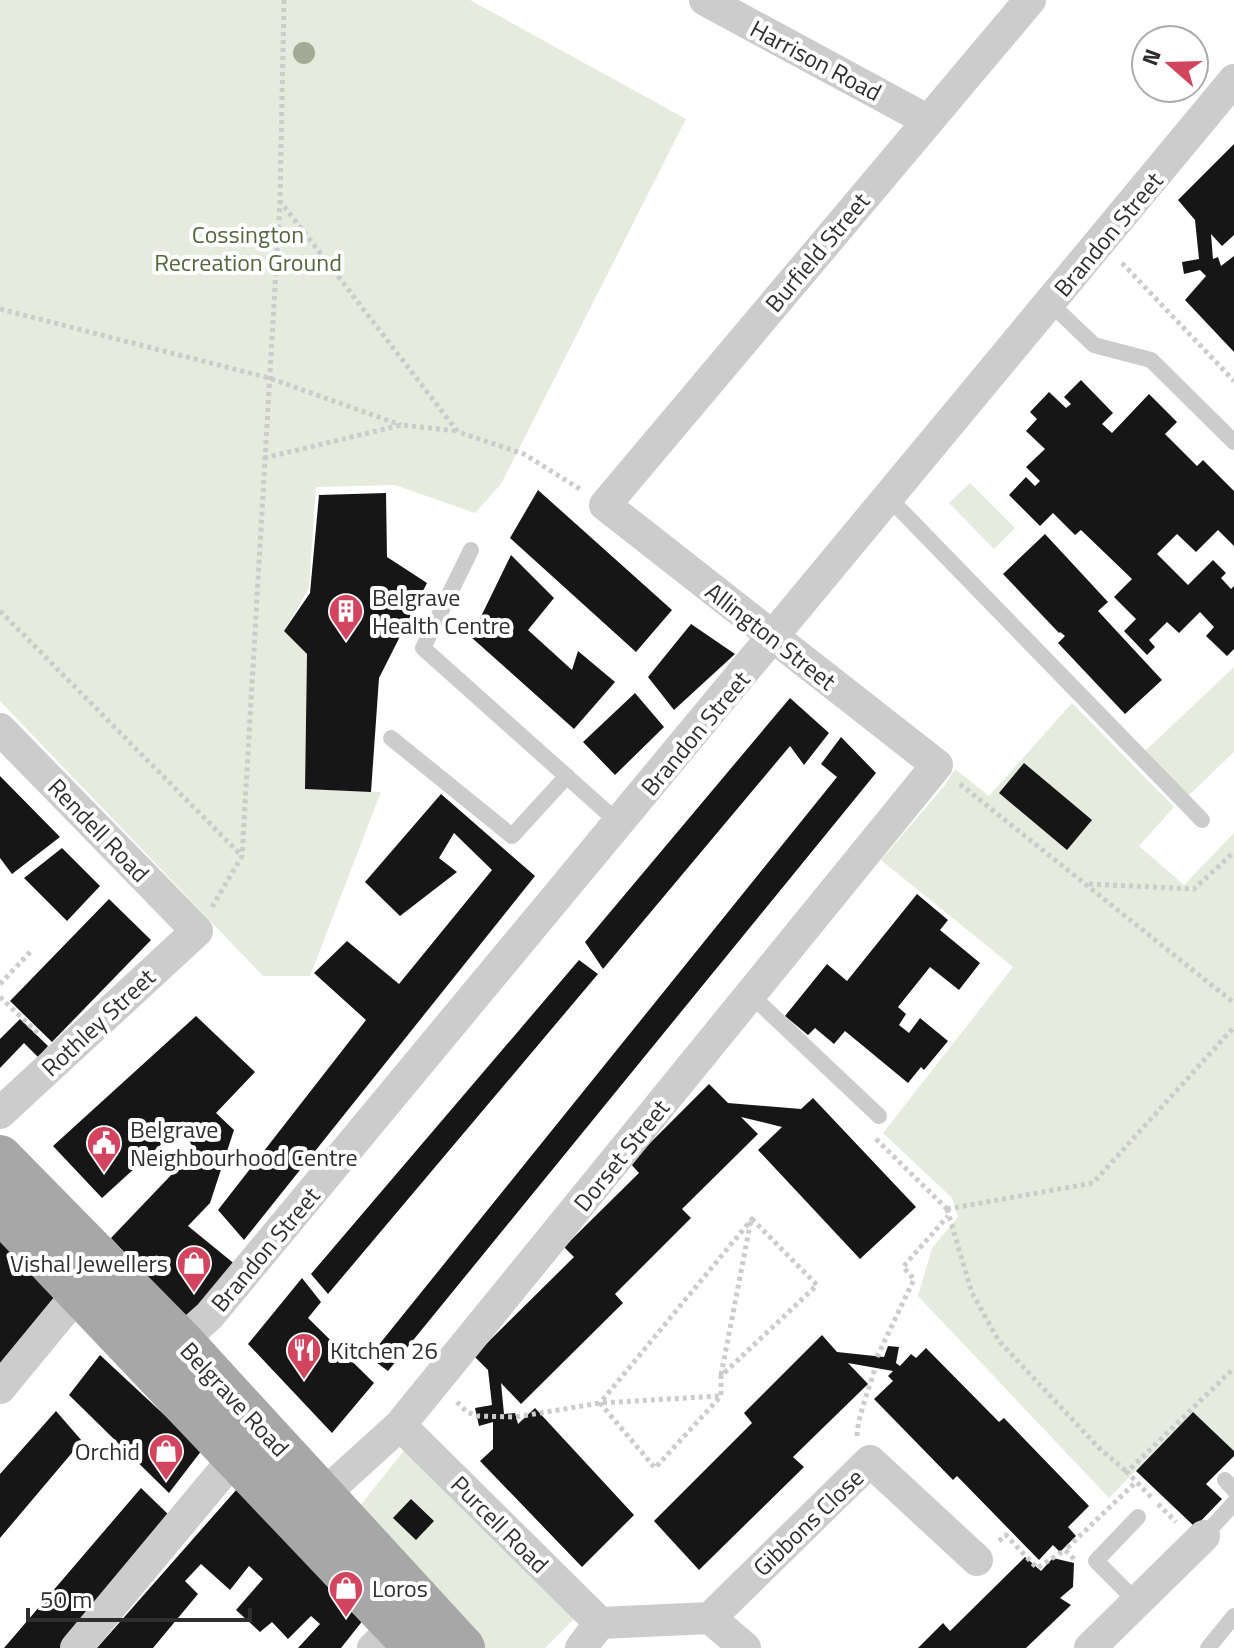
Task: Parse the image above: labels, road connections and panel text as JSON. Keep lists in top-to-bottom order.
{
  "streets": {
    "main road": ["Belgrave Road"],
    "street": [
      "Harrison Road",
      "Brandon Street",
      "Burfield Street",
      "Allington Street",
      "Rendell Road",
      "Rothley Street",
      "Dorset Street",
      "Gibbons Close",
      "Purcell Road"
    ]
  },
  "crossings": [
    ["Harrison Road", "Burfield Street"],
    ["Brandon Street", "Allington Street"],
    ["Brandon Street", "Belgrave Road"],
    ["Burfield Street", "Allington Street"],
    ["Allington Street", "Dorset Street"],
    ["Rendell Road", "Rothley Street"],
    ["Dorset Street", "Belgrave Road"],
    ["Dorset Street", "Purcell Road"]
  ],
  "parks": ["Cossington Recreation Ground"],
  "places": {
    "building": ["Belgrave Health Centre"],
    "public building": ["Belgrave Neighbourhood Centre"],
    "shop": ["Vishal Jewellers", "Orchid", "Loros"],
    "restaurant": ["Kitchen 26"]
  },
  "scale_bar": "50 m",
  "north": "left"
}
